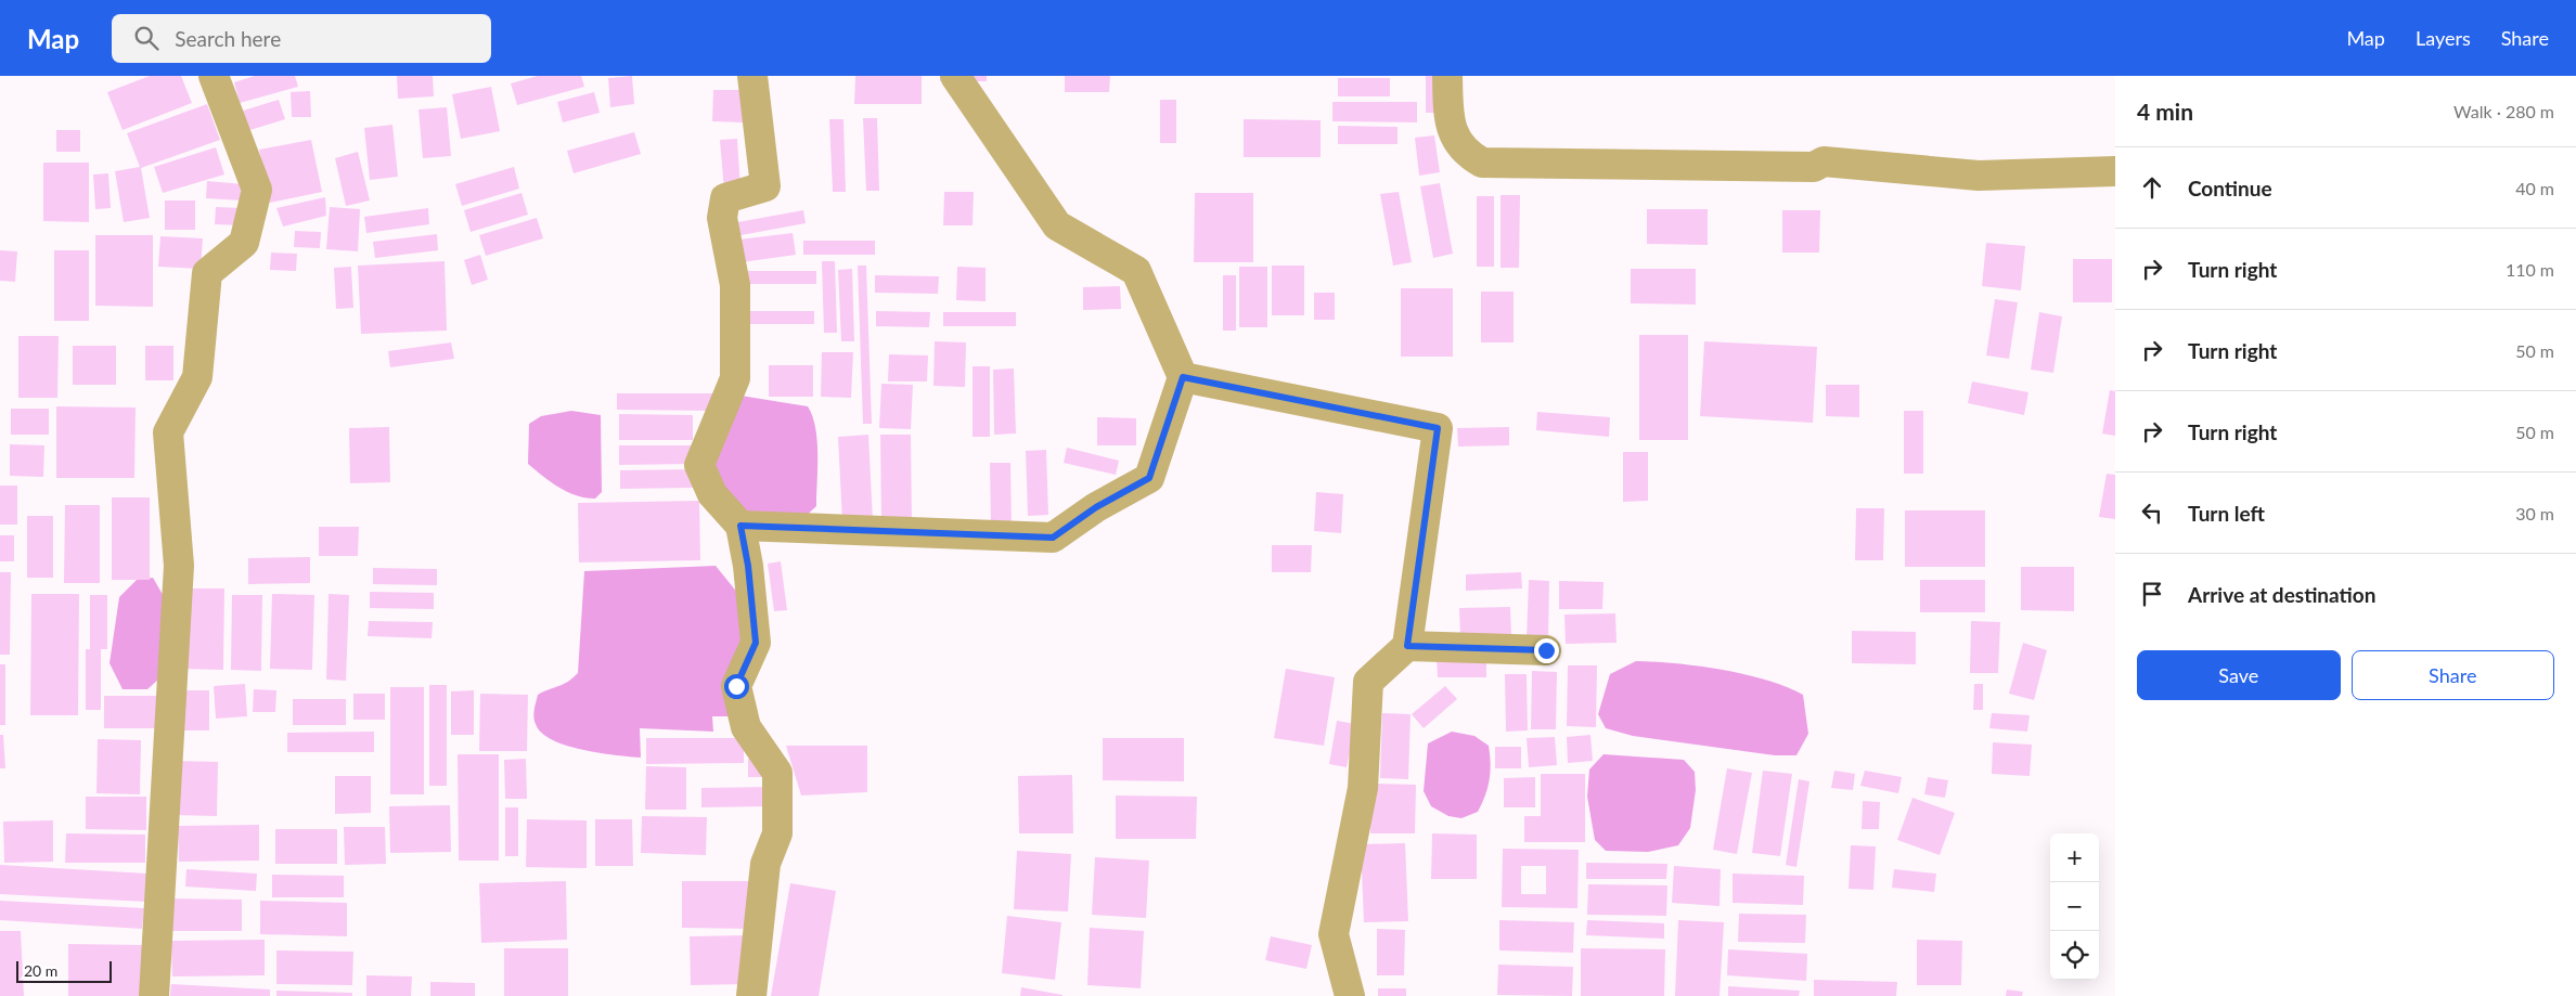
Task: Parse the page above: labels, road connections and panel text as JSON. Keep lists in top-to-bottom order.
{
  "scale_bar": "20 m",
  "page": {
    "header": "Map",
    "search": "Search here",
    "nav": ["Map", "Layers", "Share"],
    "heading": ["4 min", "Walk · 280 m"],
    "list": [
      ["Continue", "40 m"],
      ["Turn right", "110 m"],
      ["Turn right", "50 m"],
      ["Turn right", "50 m"],
      ["Turn left", "30 m"],
      "Arrive at destination"
    ],
    "buttons": ["Save", "Share"],
    "map_buttons": ["+", "−"],
    "scale": "20 m"
  }
}
